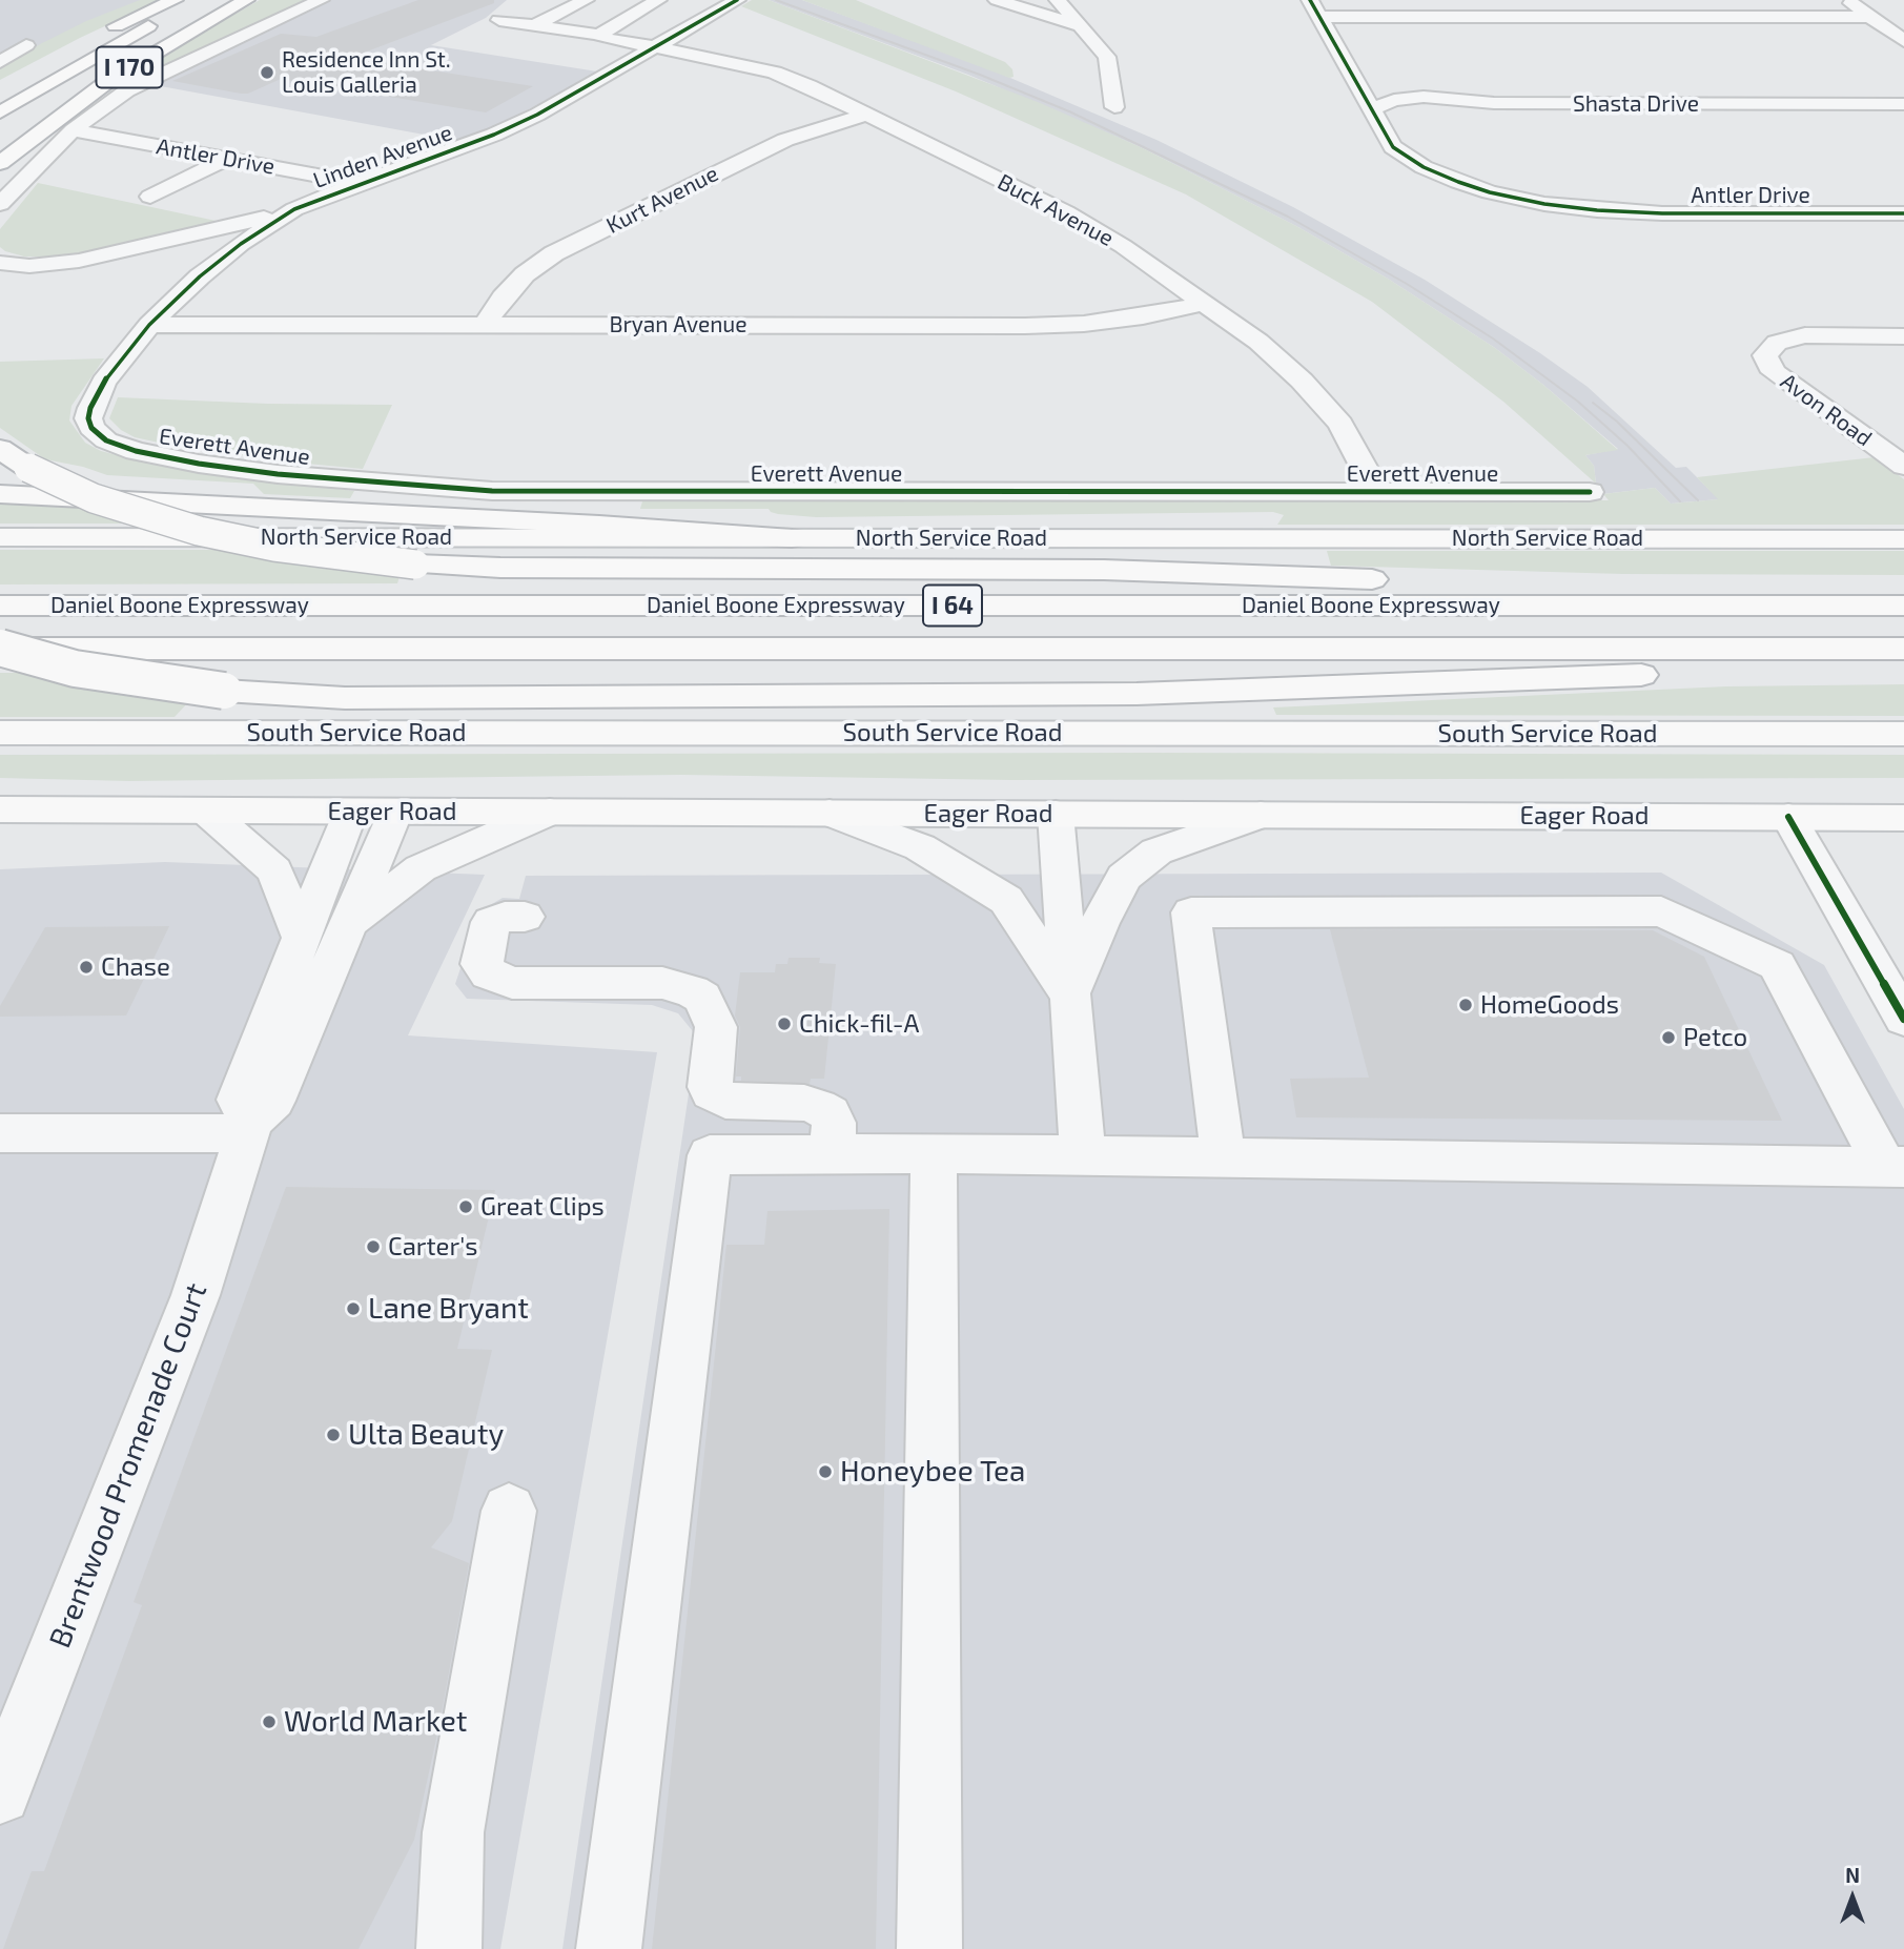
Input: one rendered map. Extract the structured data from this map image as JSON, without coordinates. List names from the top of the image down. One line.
{"streets":{"main road":["I 170","North Service Road","Daniel Boone Expressway","I 64","South Service Road","Eager Road"],"street":["Shasta Drive","Antler Drive","Linden Avenue","Kurt Avenue","Buck Avenue","Bryan Avenue","Avon Road","Everett Avenue","Brentwood Promenade Court"]},"crossings":[["Shasta Drive","Antler Drive"],["Antler Drive","Linden Avenue"],["Linden Avenue","Buck Avenue"],["Linden Avenue","Bryan Avenue"],["Linden Avenue","Everett Avenue"],["Kurt Avenue","Buck Avenue"],["Kurt Avenue","Bryan Avenue"],["Buck Avenue","Bryan Avenue"],["Buck Avenue","Everett Avenue"],["Eager Road","Brentwood Promenade Court"]],"places":["Residence Inn St. Louis Galleria","Chase","HomeGoods","Chick-fil-A","Petco","Great Clips","Carter's","Lane Bryant","Ulta Beauty","Honeybee Tea","World Market"],"north":"top"}
